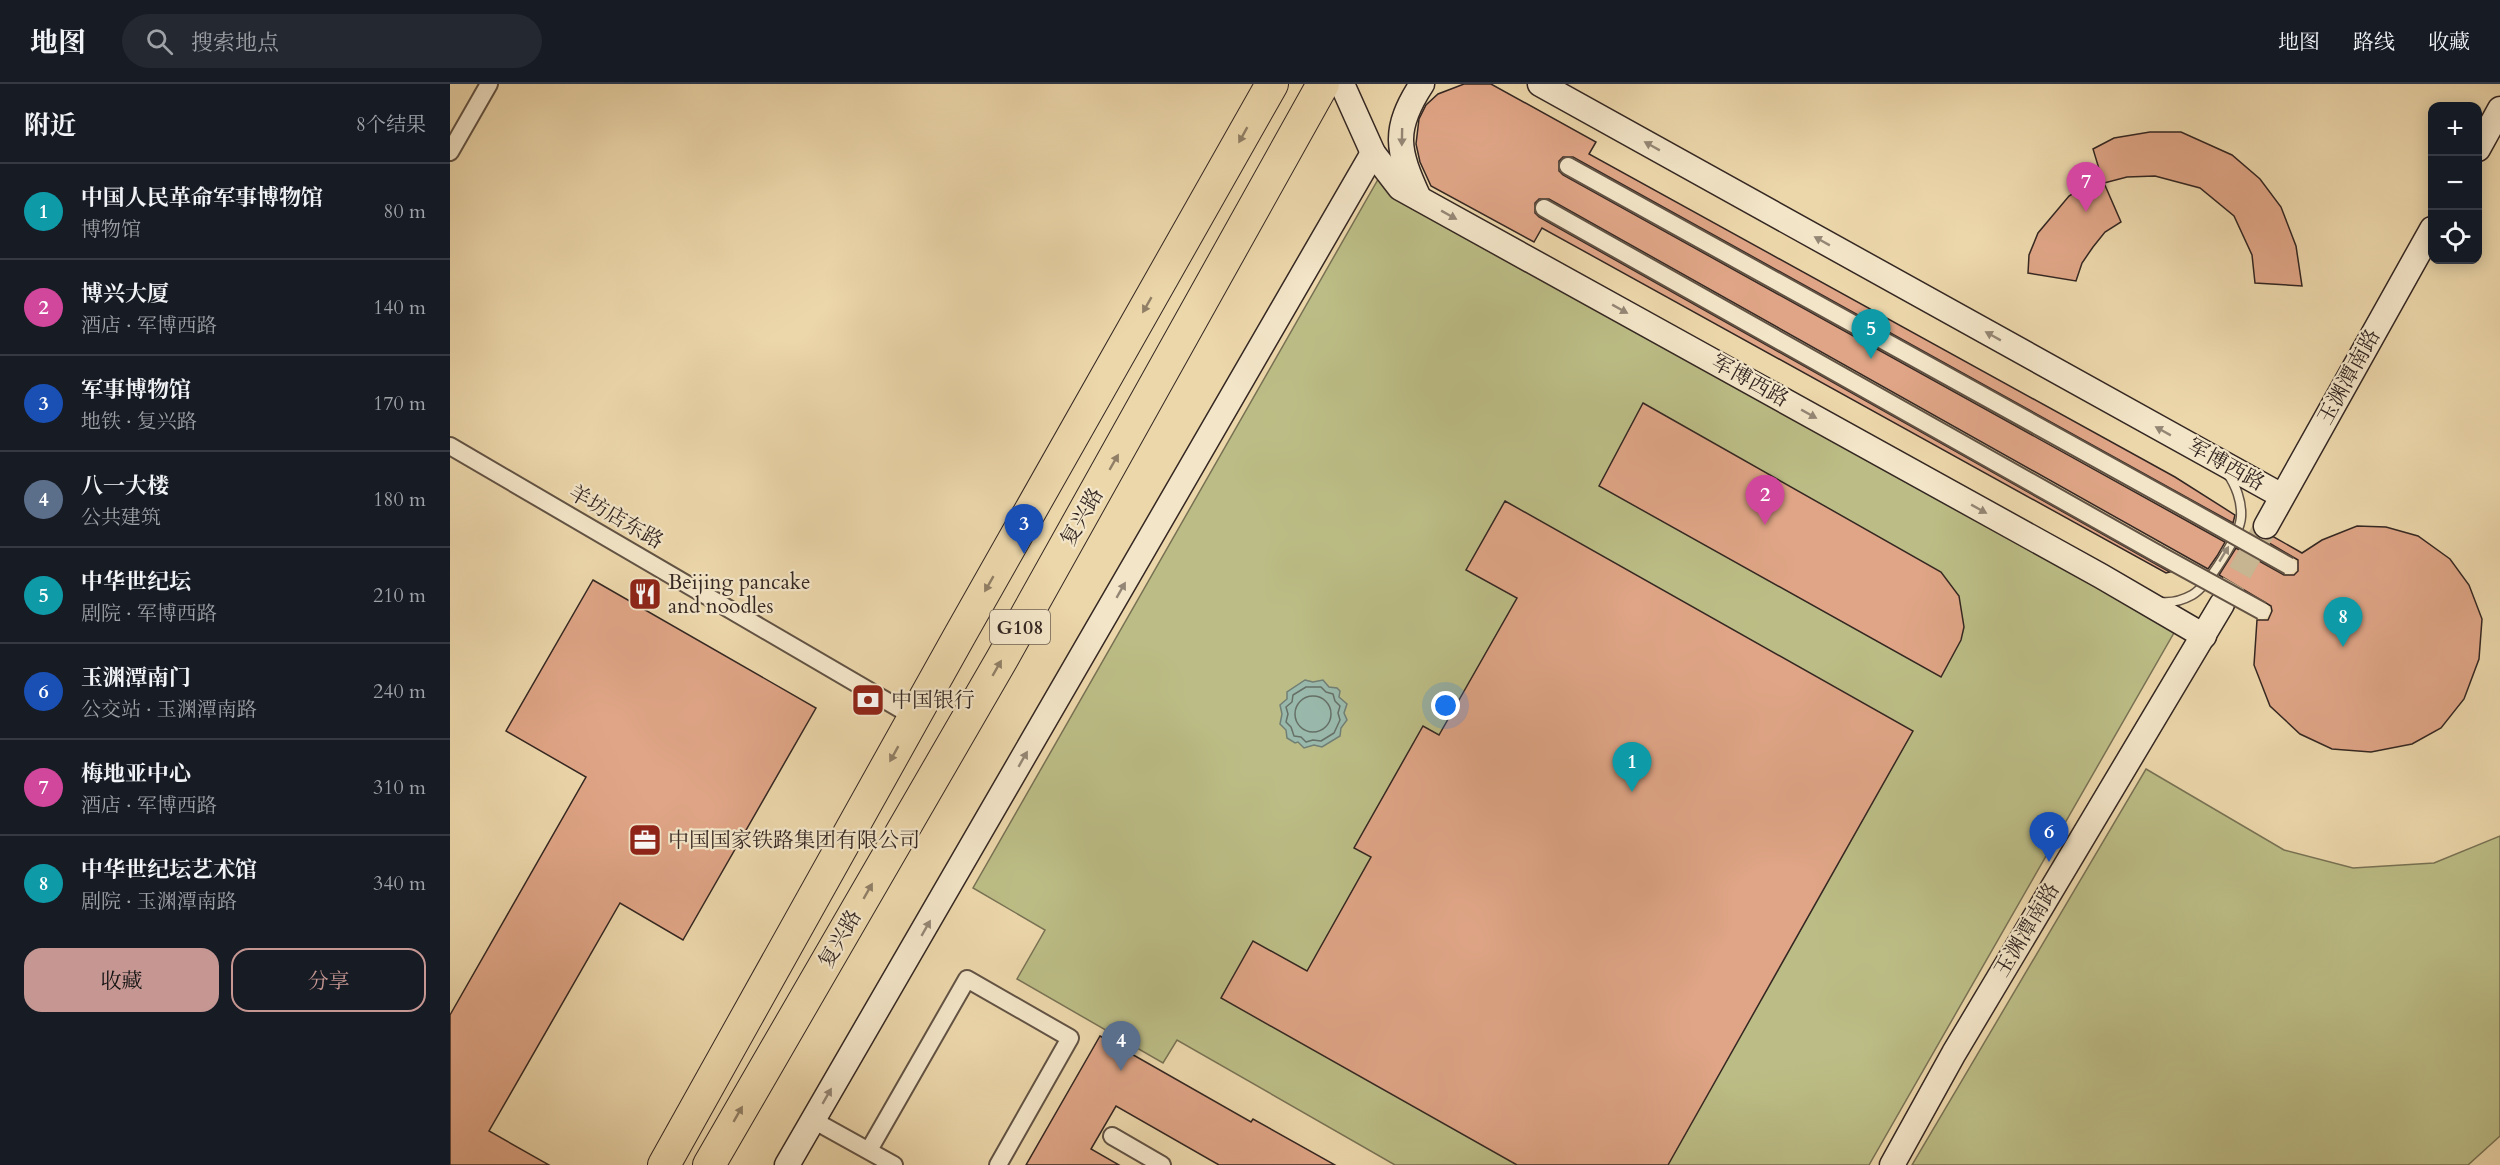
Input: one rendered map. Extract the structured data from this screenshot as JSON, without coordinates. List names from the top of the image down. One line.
{"streets":{"highway":["复兴路","G108"],"street":["玉渊潭南路","军博西路","羊坊店东路"]},"crossings":[["玉渊潭南路","军博西路"],["羊坊店东路","复兴路"]],"places":{"restaurant":["Beijing pancake and noodles"],"bank":["中国银行"],"office":["中国国家铁路集团有限公司"]},"page":{"header":"地图","search":"搜索地点","nav":["地图","路线","收藏"],"heading":["附近","8个结果"],"map_buttons":["+","−"],"list":[{"mark":"1","name":"中国人民革命军事博物馆","note":"博物馆","value":"80 m"},{"mark":"2","name":"博兴大厦","note":"酒店 · 军博西路","value":"140 m"},{"mark":"3","name":"军事博物馆","note":"地铁 · 复兴路","value":"170 m"},{"mark":"4","name":"八一大楼","note":"公共建筑","value":"180 m"},{"mark":"5","name":"中华世纪坛","note":"剧院 · 军博西路","value":"210 m"},{"mark":"6","name":"玉渊潭南门","note":"公交站 · 玉渊潭南路","value":"240 m"},{"mark":"7","name":"梅地亚中心","note":"酒店 · 军博西路","value":"310 m"},{"mark":"8","name":"中华世纪坛艺术馆","note":"剧院 · 玉渊潭南路","value":"340 m"}],"pins":["7","5","2","3","8","1","6","4"],"buttons":["收藏","分享"]}}
